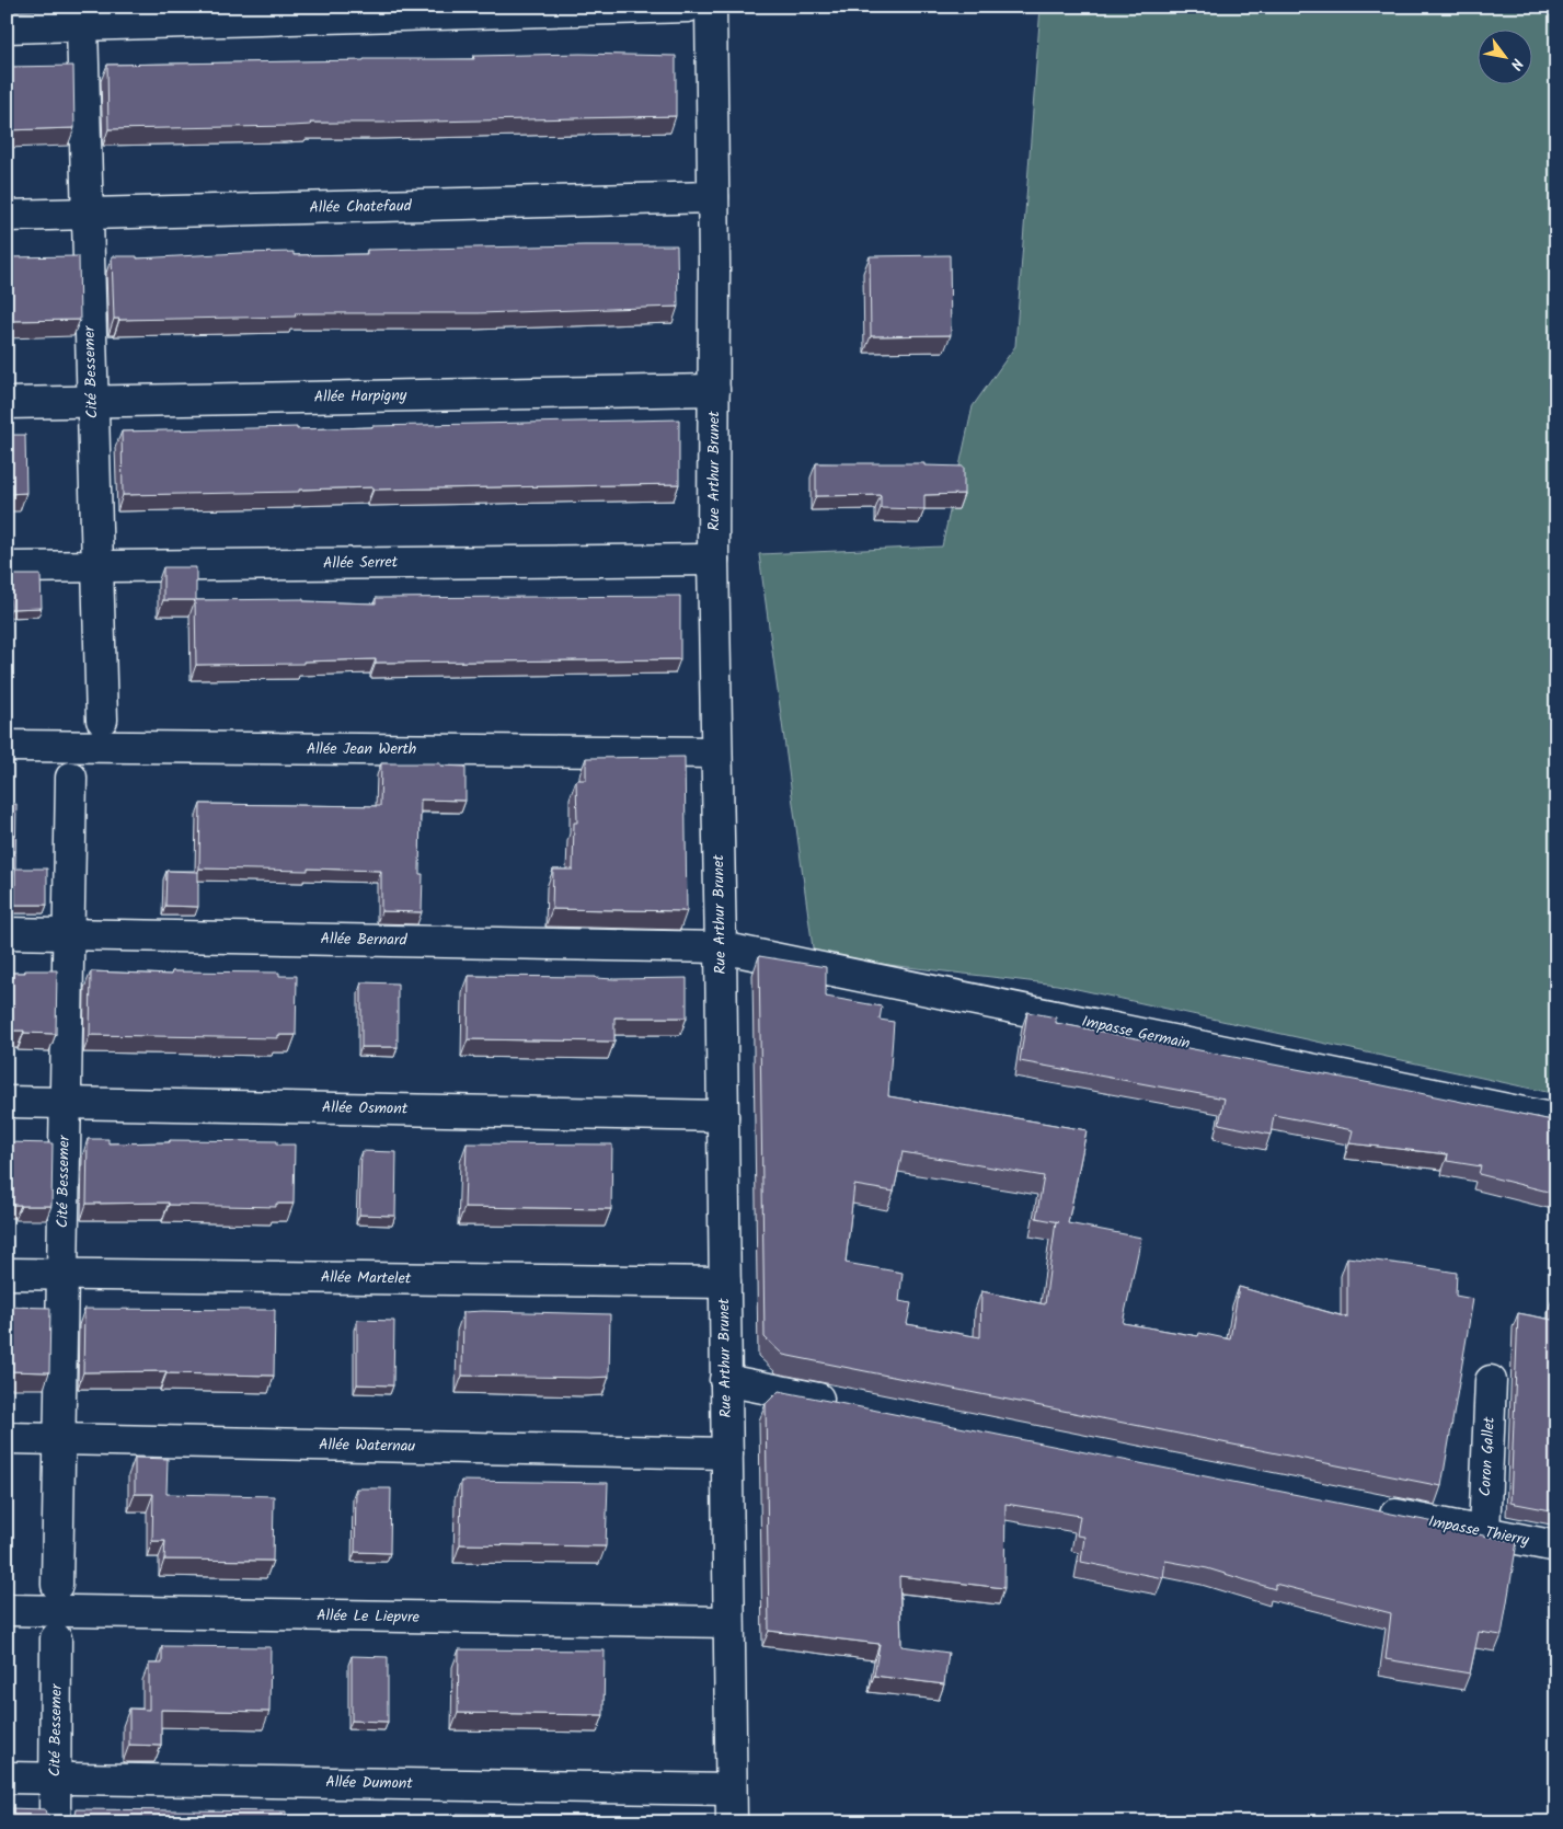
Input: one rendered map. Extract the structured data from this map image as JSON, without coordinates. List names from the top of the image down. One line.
{"streets":{"street":["Allée Chatefaud","Cité Bessemer","Allée Harpigny","Rue Arthur Brunet","Allée Serret","Allée Jean Werth","Allée Bernard","Impasse Germain","Allée Osmont","Allée Martelet","Allée Waternau","Coron Gallet","Impasse Thierry","Allée Le Liepvre","Allée Dumont"]},"crossings":[["Allée Chatefaud","Cité Bessemer"],["Allée Chatefaud","Rue Arthur Brunet"],["Cité Bessemer","Allée Harpigny"],["Cité Bessemer","Allée Serret"],["Cité Bessemer","Allée Bernard"],["Cité Bessemer","Allée Osmont"],["Cité Bessemer","Allée Martelet"],["Cité Bessemer","Allée Waternau"],["Cité Bessemer","Allée Dumont"],["Allée Harpigny","Rue Arthur Brunet"],["Rue Arthur Brunet","Allée Serret"],["Rue Arthur Brunet","Allée Jean Werth"],["Rue Arthur Brunet","Allée Bernard"],["Rue Arthur Brunet","Impasse Germain"],["Rue Arthur Brunet","Allée Osmont"],["Rue Arthur Brunet","Allée Martelet"],["Rue Arthur Brunet","Allée Waternau"],["Rue Arthur Brunet","Allée Le Liepvre"],["Rue Arthur Brunet","Allée Dumont"],["Allée Bernard","Impasse Germain"],["Coron Gallet","Impasse Thierry"]],"north":"bottom right"}
